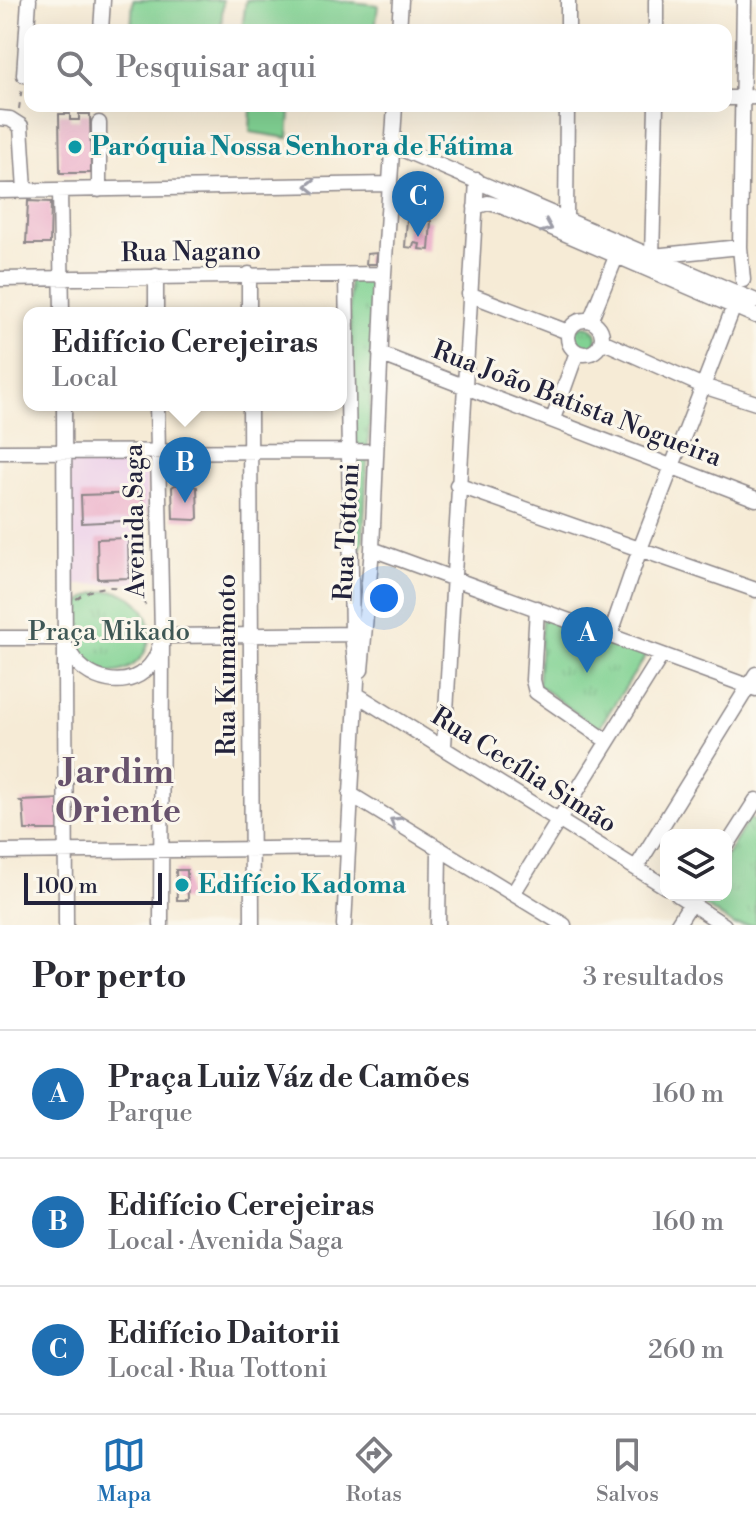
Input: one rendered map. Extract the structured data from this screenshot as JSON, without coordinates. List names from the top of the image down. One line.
{"streets":{"street":["Rua Nagano","Rua João Batista Nogueira","Avenida Saga","Rua Tottoni","Rua Kumamoto","Rua Cecília Simão"]},"crossings":[["Rua Nagano","Rua Tottoni"],["Rua João Batista Nogueira","Rua Tottoni"],["Rua Tottoni","Rua Cecília Simão"]],"districts":["Jardim Oriente"],"parks":["Praça Mikado"],"places":["Paróquia Nossa Senhora de Fátima","Edifício Kadoma"],"scale_bar":"100 m","page":{"search":"Pesquisar aqui","pins":["C","B","A"],"popup":["Edifício Cerejeiras","Local"],"scale":"100 m","heading":["Por perto","3 resultados"],"list":[{"mark":"A","name":"Praça Luiz Váz de Camões","note":"Parque","value":"160 m"},{"mark":"B","name":"Edifício Cerejeiras","note":"Local · Avenida Saga","value":"160 m"},{"mark":"C","name":"Edifício Daitorii","note":"Local · Rua Tottoni","value":"260 m"}],"nav":["Mapa","Rotas","Salvos"]}}
